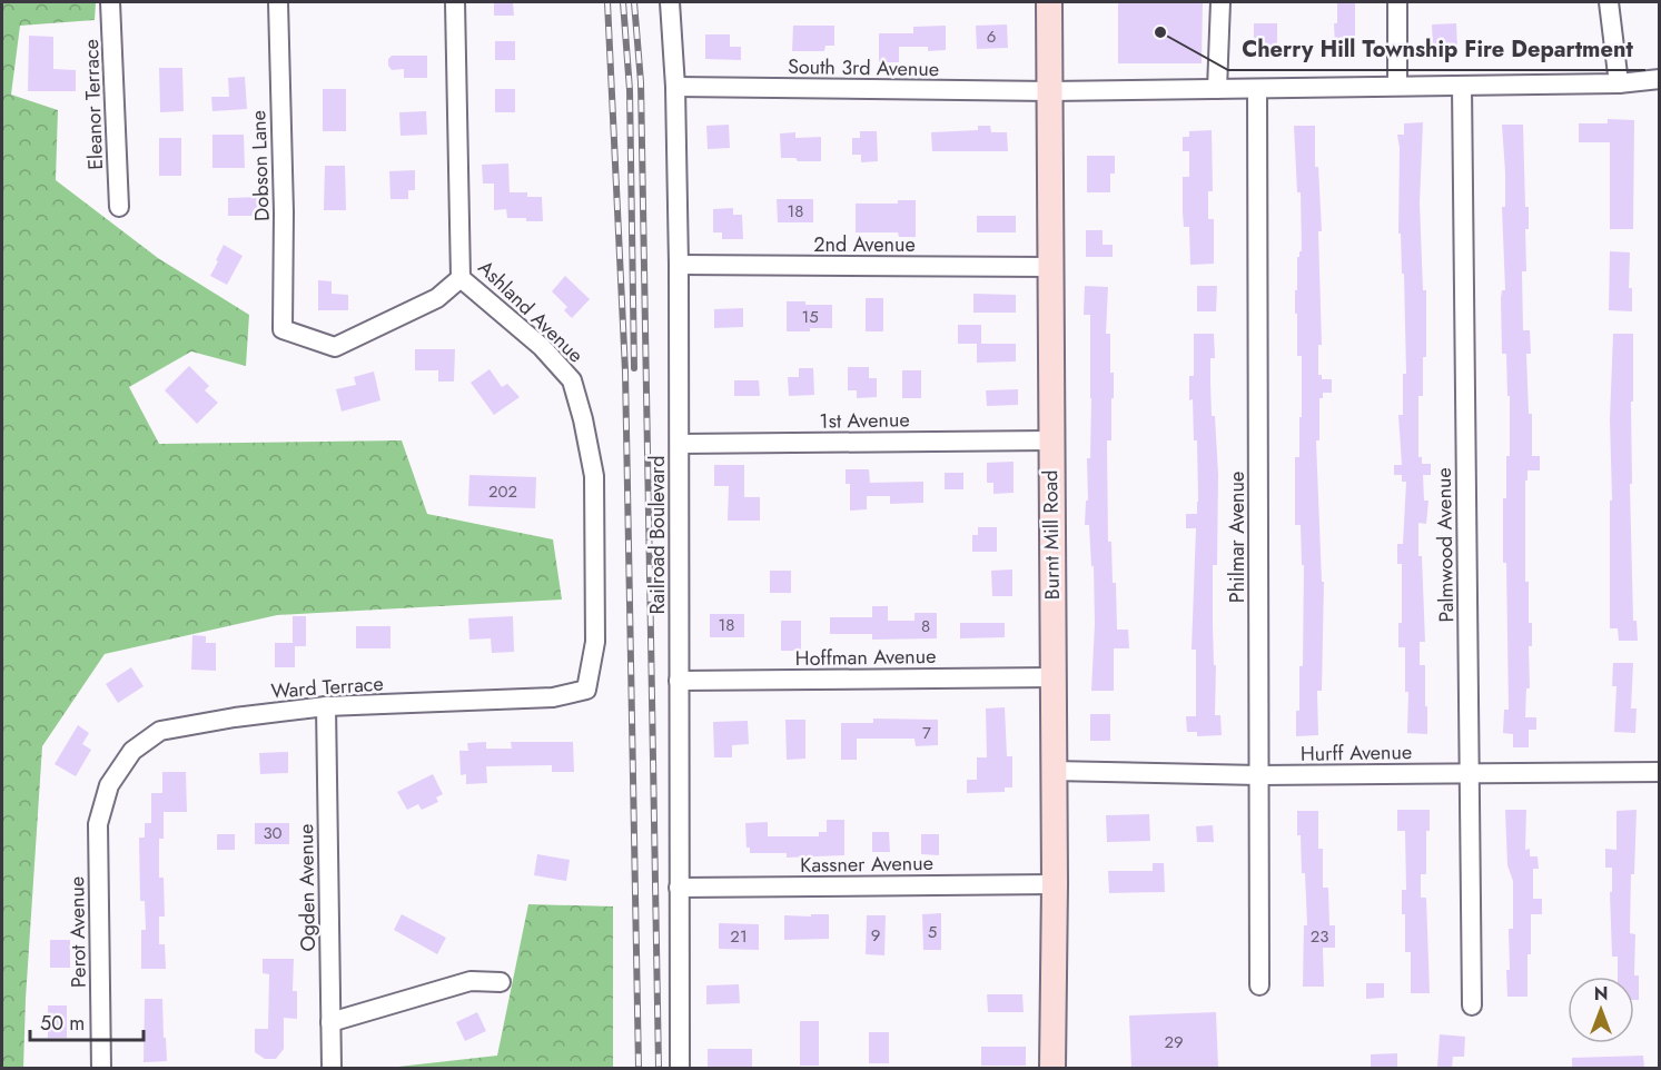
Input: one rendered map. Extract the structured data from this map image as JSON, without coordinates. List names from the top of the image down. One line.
{"streets":{"main road":["Burnt Mill Road"],"street":["South 3rd Avenue","Eleanor Terrace","Dobson Lane","2nd Avenue","Ashland Avenue","1st Avenue","Railroad Boulevard","Philmar Avenue","Palmwood Avenue","Hoffman Avenue","Ward Terrace","Hurff Avenue","Kassner Avenue","Ogden Avenue","Perot Avenue"]},"crossings":[["South 3rd Avenue","Railroad Boulevard"],["South 3rd Avenue","Burnt Mill Road"],["South 3rd Avenue","Philmar Avenue"],["South 3rd Avenue","Palmwood Avenue"],["Dobson Lane","Ashland Avenue"],["2nd Avenue","Railroad Boulevard"],["2nd Avenue","Burnt Mill Road"],["Ashland Avenue","Ward Terrace"],["1st Avenue","Railroad Boulevard"],["1st Avenue","Burnt Mill Road"],["Railroad Boulevard","Hoffman Avenue"],["Railroad Boulevard","Kassner Avenue"],["Burnt Mill Road","Hoffman Avenue"],["Burnt Mill Road","Hurff Avenue"],["Burnt Mill Road","Kassner Avenue"],["Philmar Avenue","Hurff Avenue"],["Palmwood Avenue","Hurff Avenue"],["Ward Terrace","Ogden Avenue"],["Ward Terrace","Perot Avenue"]],"places":["Cherry Hill Township Fire Department"],"house_numbers":["6","18","15","202","18","8","7","30","5","9","21","23","29"],"scale_bar":"50 m","north":"top"}
